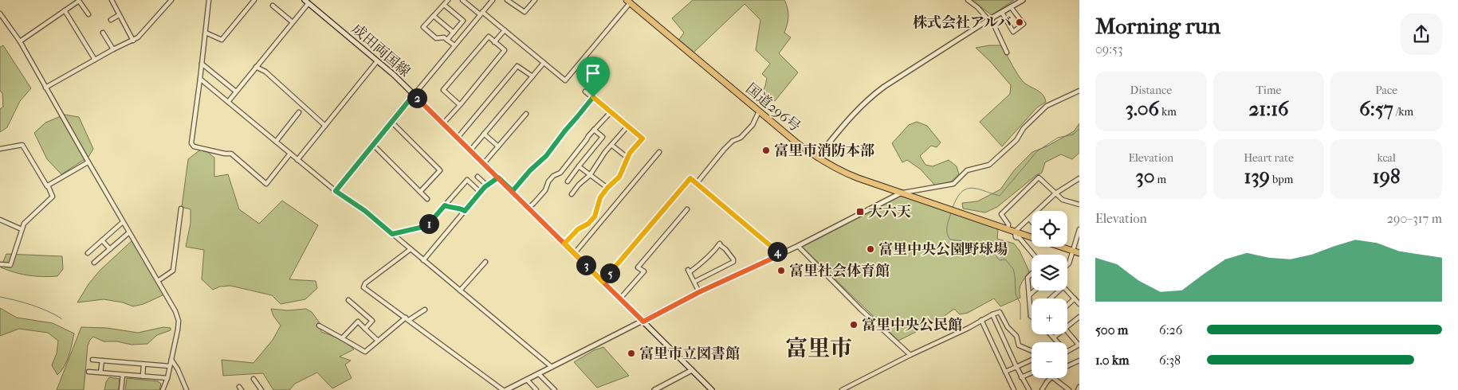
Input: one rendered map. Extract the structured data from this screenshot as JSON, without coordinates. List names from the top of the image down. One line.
{"streets":{"highway":["国道296号"],"main road":["成田両国線"]},"districts":["富里市"],"places":{"other":["株式会社アルバ","富里市消防本部","富里中央公園野球場","富里社会体育館","富里中央公民館","富里市立図書館"],"transit":["大六天"]},"page":{"heading":["Morning run","09:53"],"stats":[["Distance","3.06 km"],["Time","21:16"],["Pace","6:57 /km"],["Elevation","30 m"],["Heart rate","139 bpm"],["kcal","198"]],"pins":["2","1","4","3","5"],"chart":["Elevation","290–317 m"],"map_buttons":["+","−"],"list":[{"name":"500 m","note":"6:26"},{"name":"1.0 km","note":"6:38"}]}}
